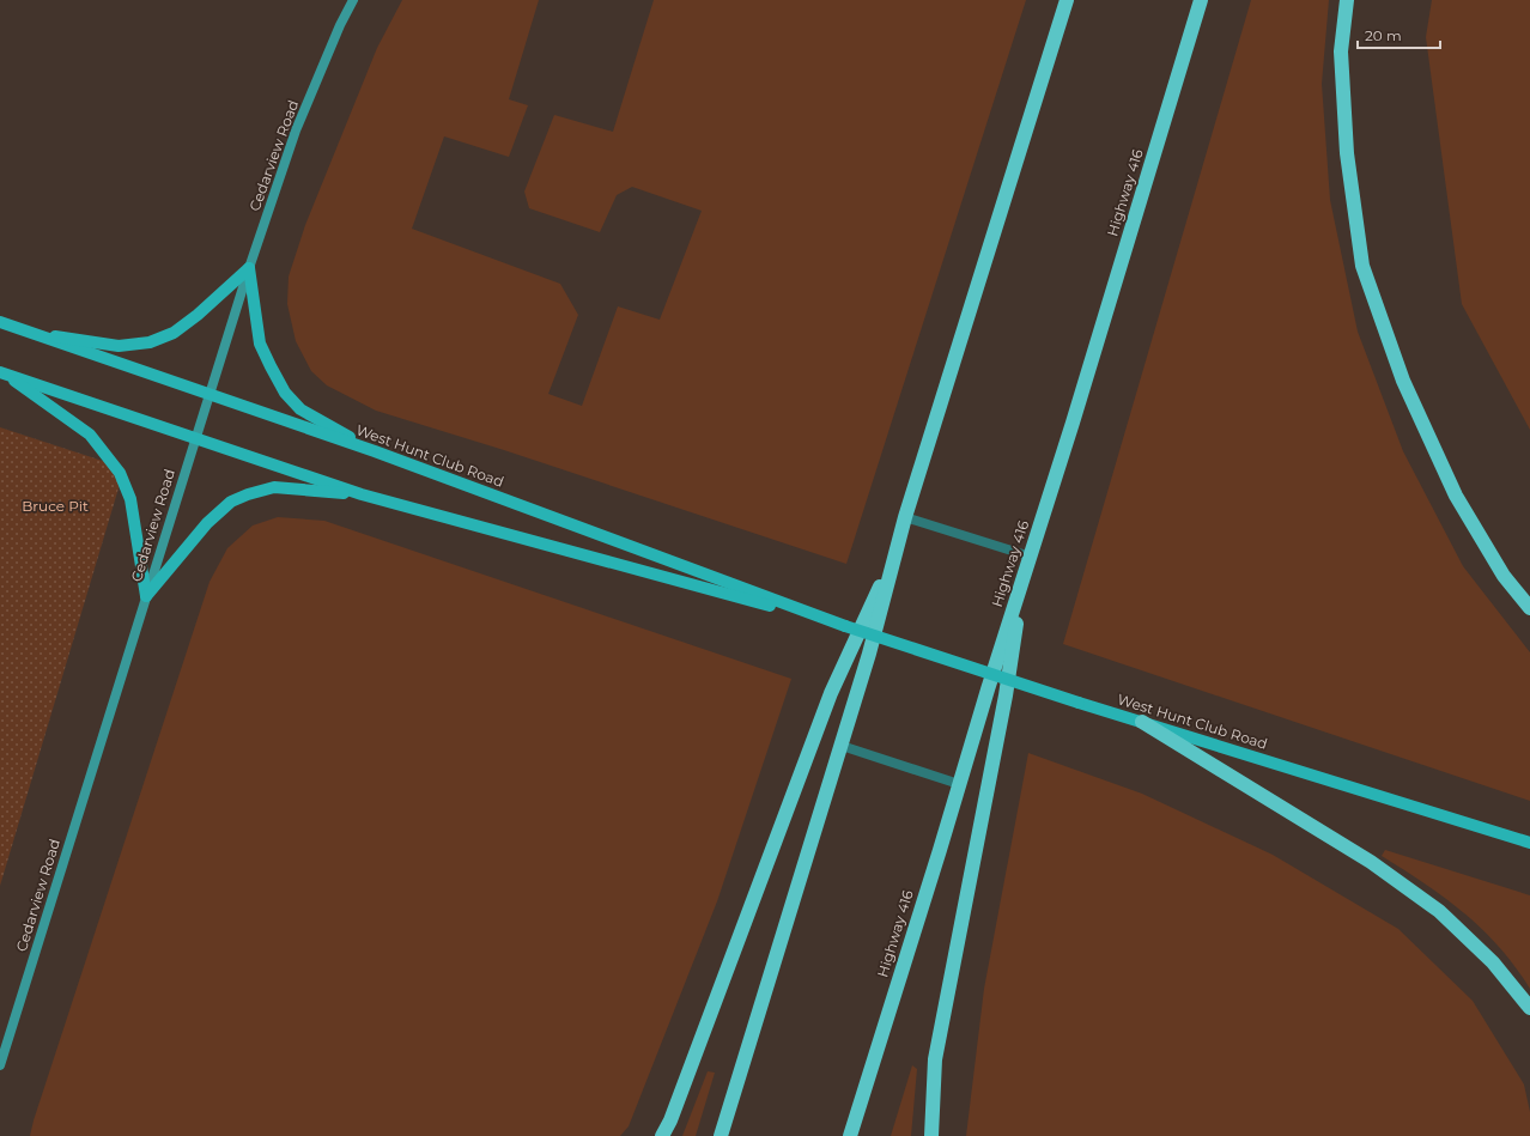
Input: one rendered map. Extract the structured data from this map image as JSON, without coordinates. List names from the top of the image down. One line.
{"streets":{"highway":["Highway 416"],"main road":["Cedarview Road","West Hunt Club Road"]},"crossings":[["Cedarview Road","West Hunt Club Road"]],"parks":["Bruce Pit"],"scale_bar":"20 m"}
